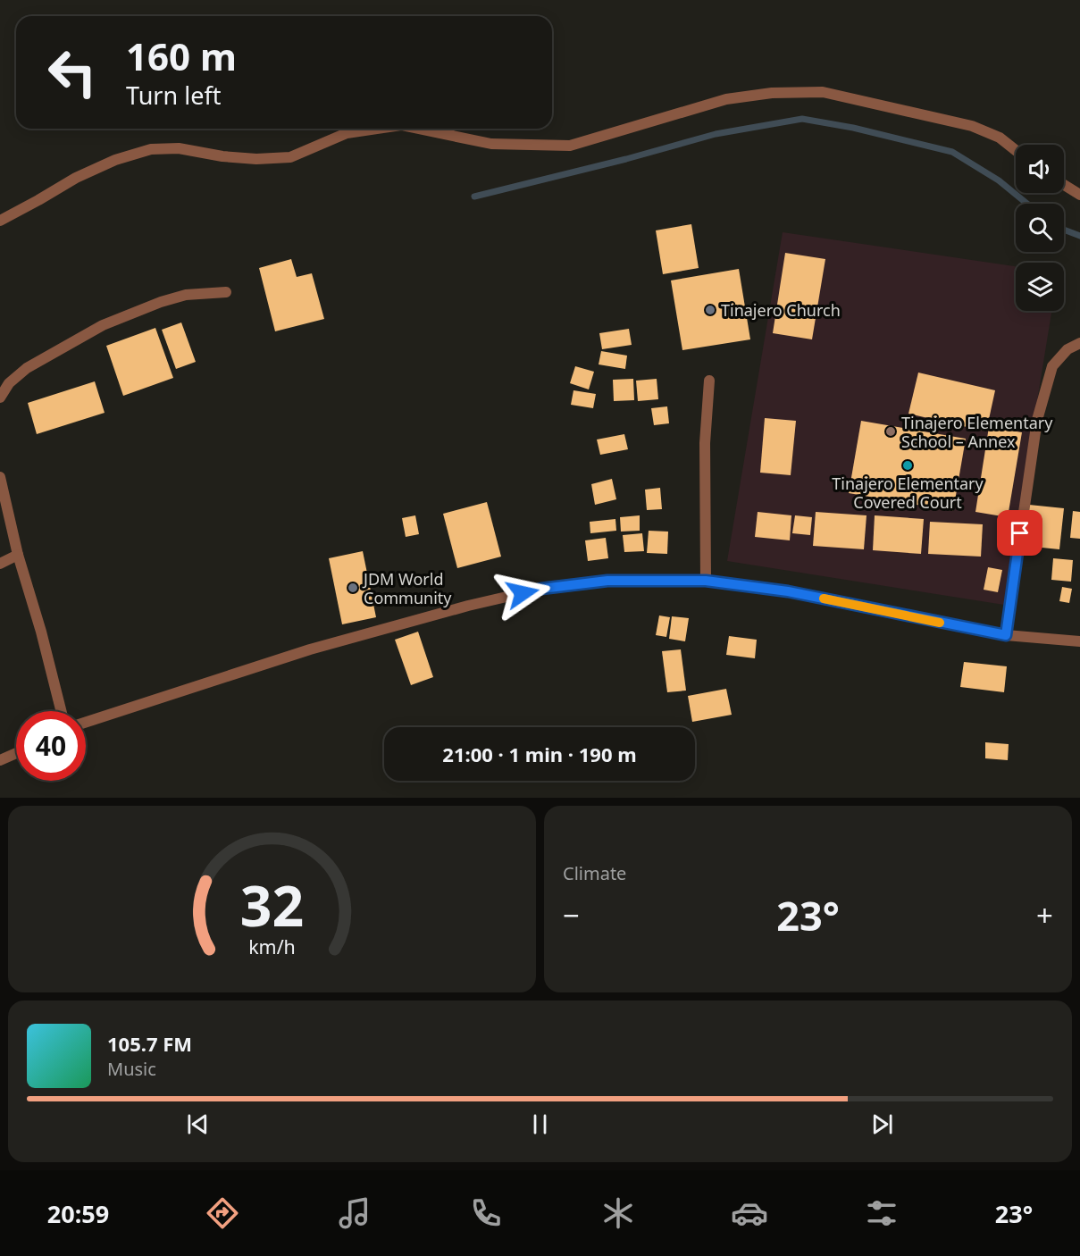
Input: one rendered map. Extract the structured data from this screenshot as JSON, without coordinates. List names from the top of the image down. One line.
{"places":["Tinajero Church","Tinajero Elementary School – Annex","Tinajero Elementary Covered Court","JDM World Community"],"page":{"turn":["160 m","Turn left"],"limit":"40","trip":"21:00 · 1 min · 190 m","tile":"Climate","heat":["−","23°","+"],"song":["105.7 FM","Music"],"tabs":["20:59","23°"],"gauge":["32","km/h"]}}
